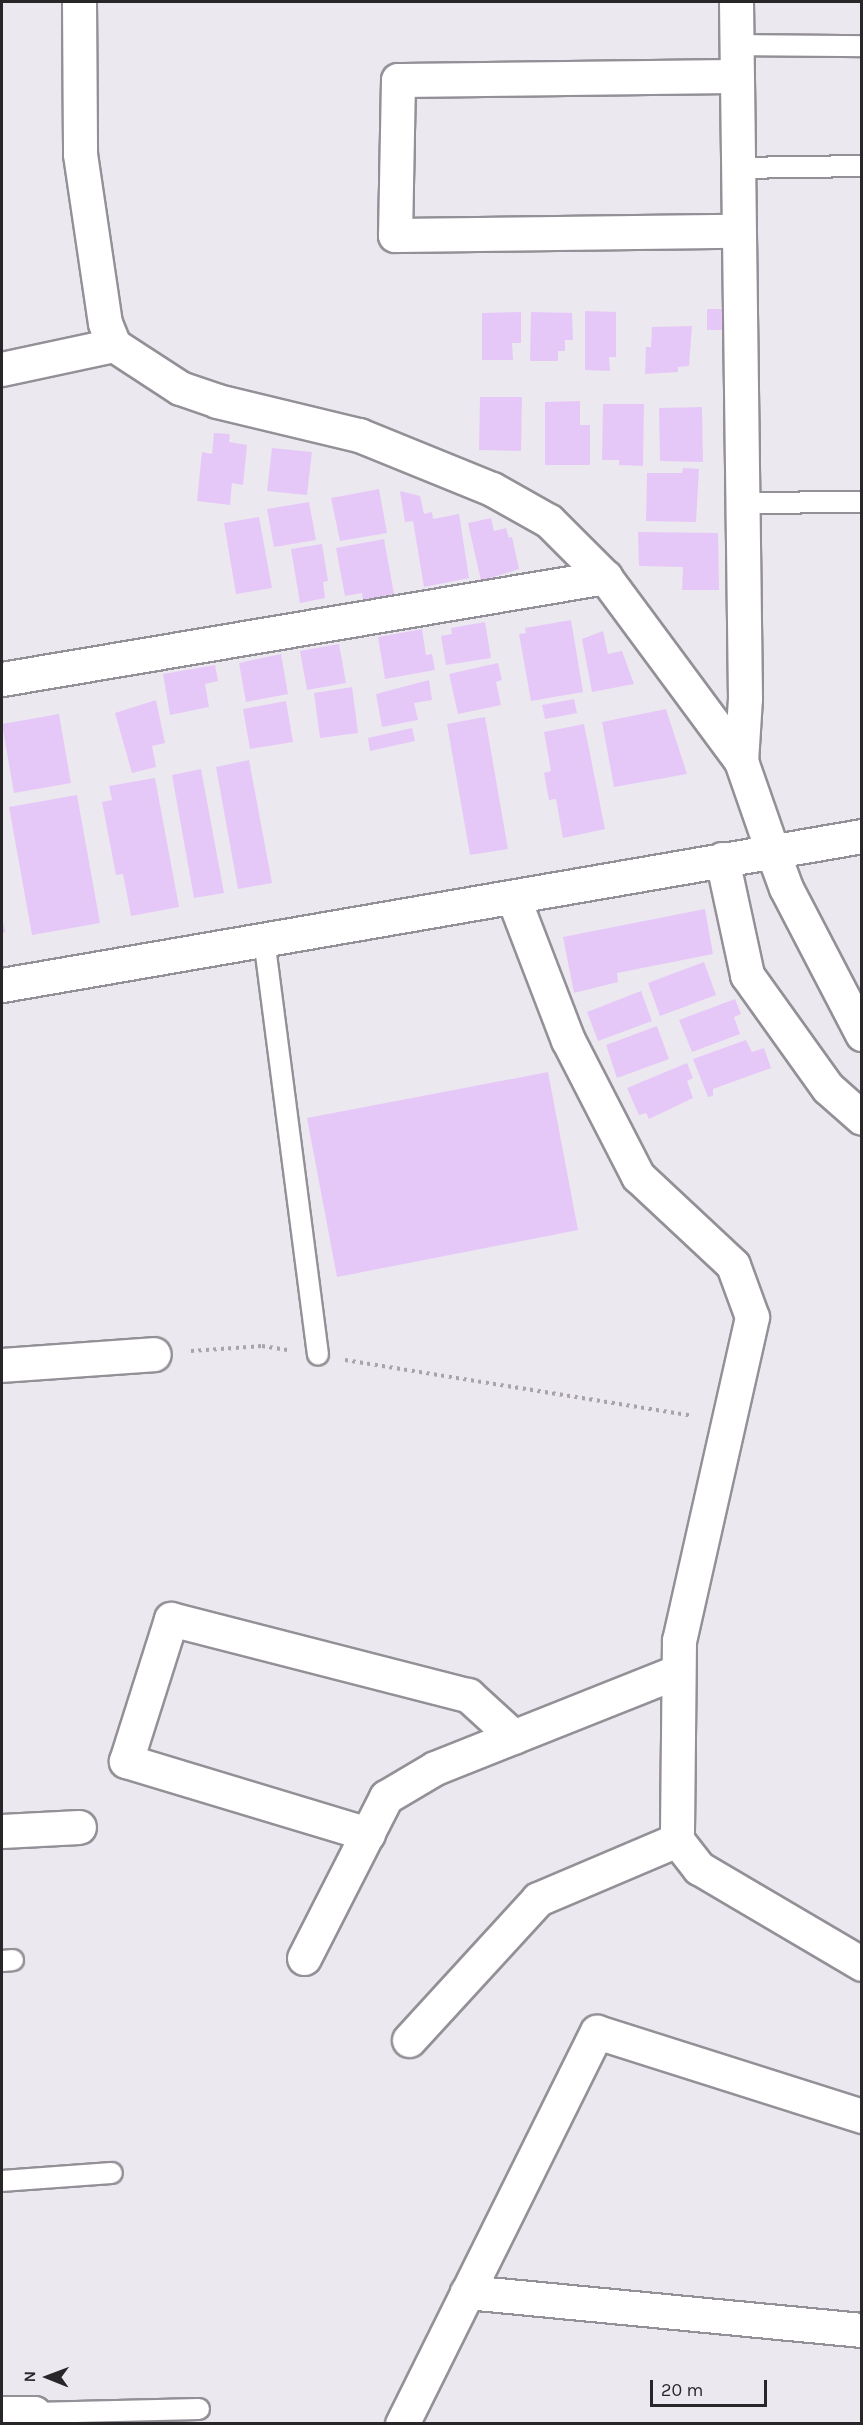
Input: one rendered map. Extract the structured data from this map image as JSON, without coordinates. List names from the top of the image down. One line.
{"scale_bar":"20 m","north":"left"}
